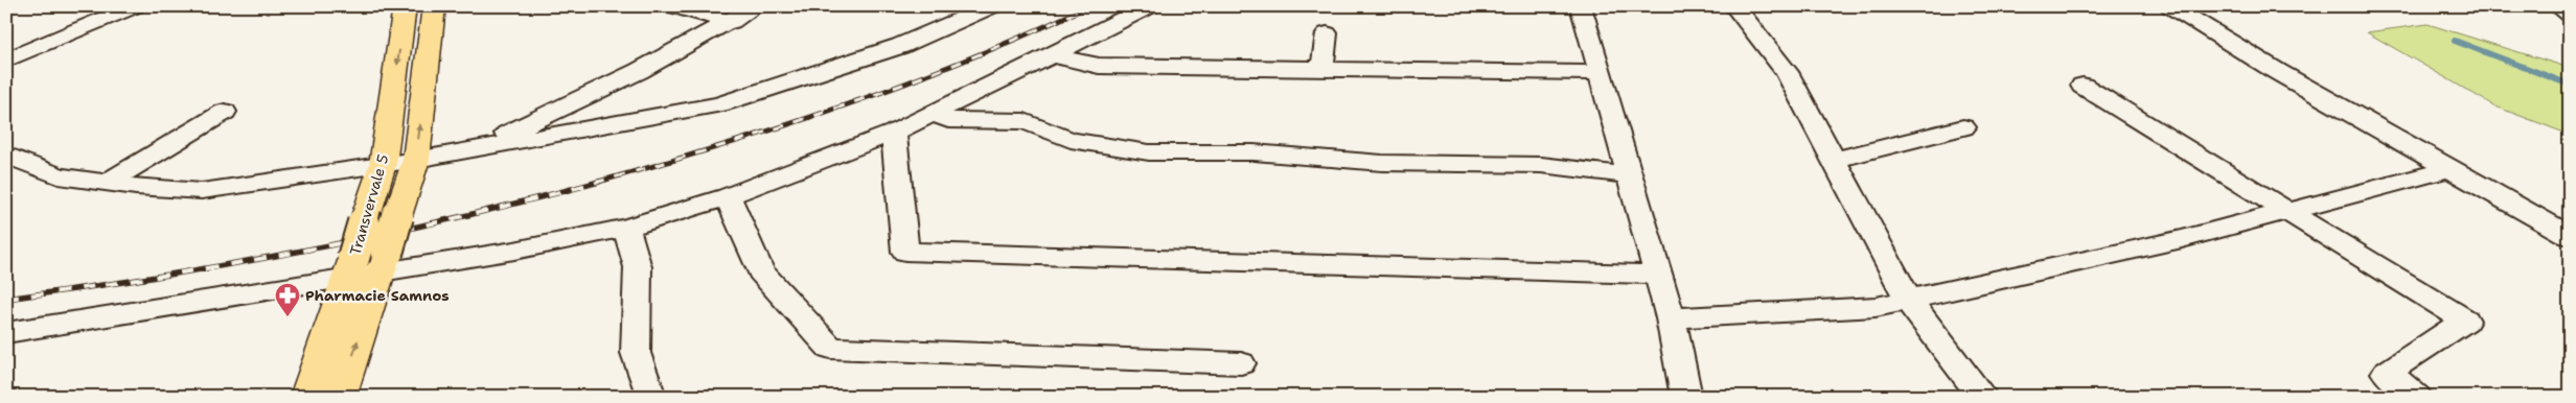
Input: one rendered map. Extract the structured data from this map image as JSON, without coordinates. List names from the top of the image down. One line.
{"streets":{"main road":["Transvervale 5"]},"places":{"pharmacy":["Pharmacie Samnos"]}}
